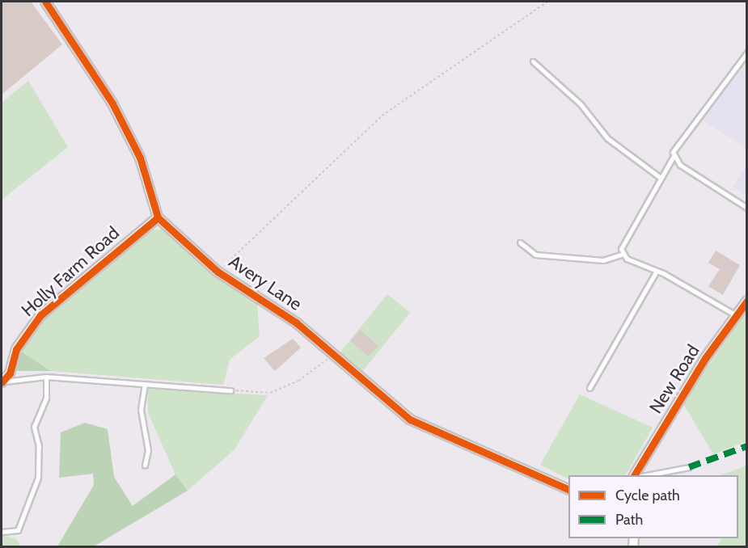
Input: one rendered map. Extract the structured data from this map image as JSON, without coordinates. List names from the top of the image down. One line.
{"streets":{"street":["Holly Farm Road","Avery Lane","New Road"]},"crossings":[["Holly Farm Road","Avery Lane"]],"legend":["Cycle path","Path"]}
